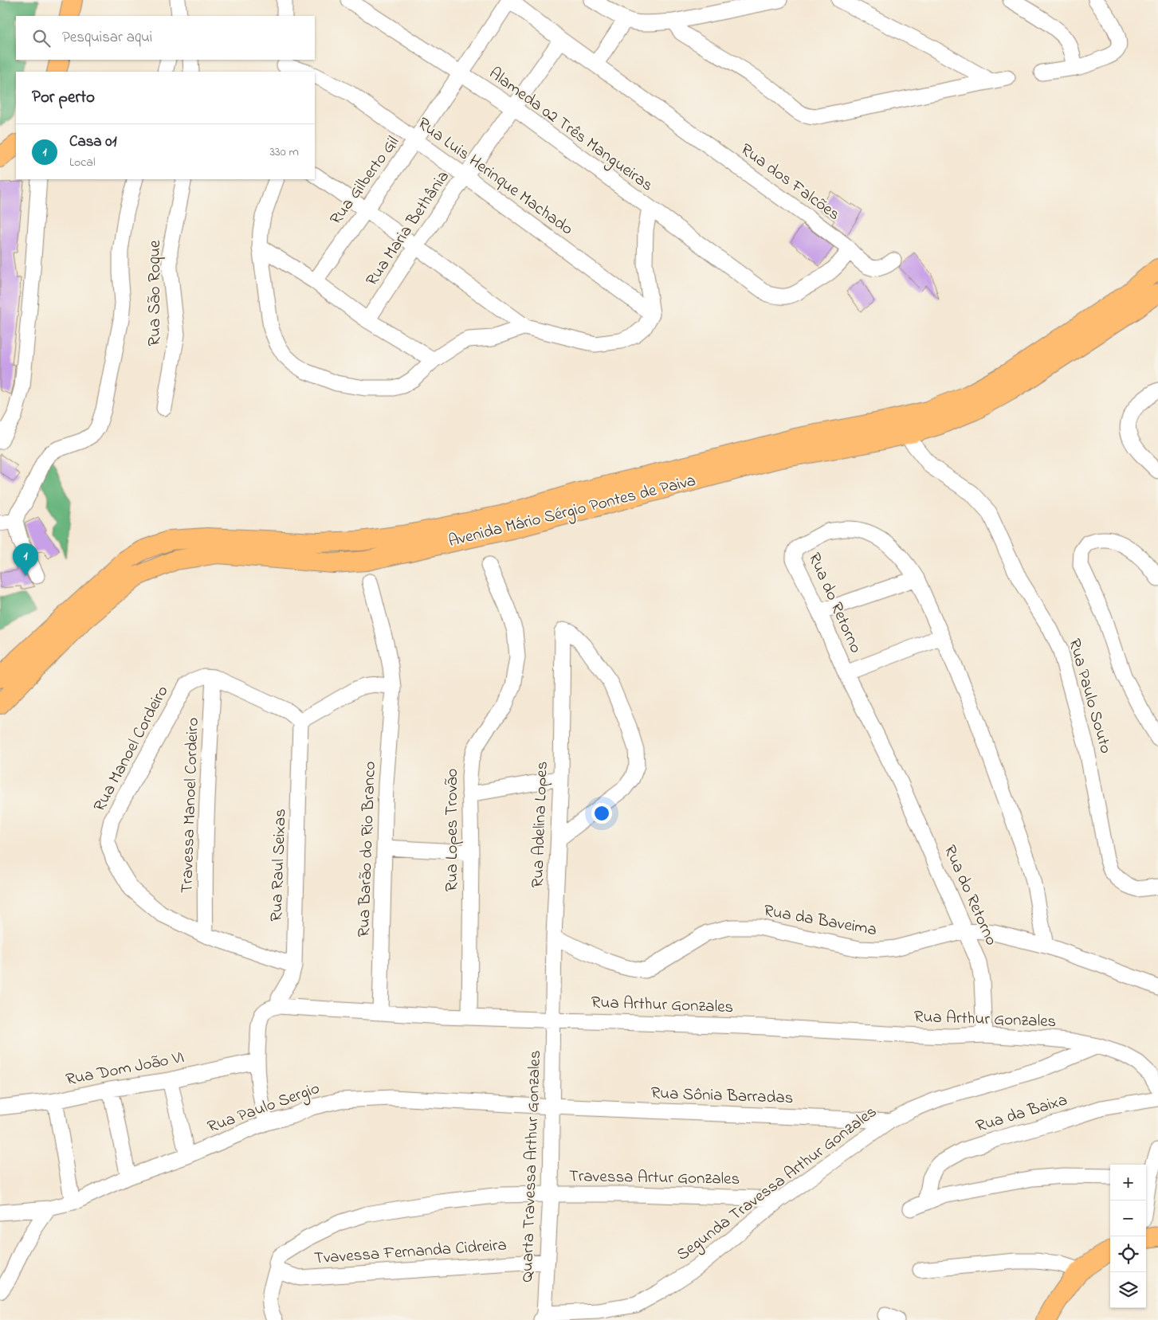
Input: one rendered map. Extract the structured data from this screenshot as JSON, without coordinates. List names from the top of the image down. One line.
{"streets":{"main road":["Avenida Mário Sérgio Pontes de Paiva"],"street":["Alameda 02 Três Mangueiras","Rua Luis Herinque Machado","Rua Gilberto Gil","Rua dos Falcões","Rua Maria Bethânia","Rua São Roque","Rua do Retorno","Rua Paulo Souto","Rua Manoel Cordeiro","Travessa Manoel Cordeiro","Rua Adelina Lopes","Rua Lopes Trovão","Rua Barão do Rio Branco","Rua Raul Seixas","Rua da Baveima","Rua Arthur Gonzales","Rua Dom João VI","Rua Sônia Barradas","Rua Paulo Sergio","Rua da Baixa","Quarta Travessa Arthur Gonzales","Travessa Artur Gonzales","Segunda Travessa Arthur Gonzales","Tvavessa Fernanda Cidreira"]},"crossings":[["Alameda 02 Três Mangueiras","Rua Luis Herinque Machado"],["Alameda 02 Três Mangueiras","Rua Gilberto Gil"],["Alameda 02 Três Mangueiras","Rua Maria Bethânia"],["Rua Luis Herinque Machado","Rua Gilberto Gil"],["Rua Luis Herinque Machado","Rua Maria Bethânia"],["Rua Gilberto Gil","Rua dos Falcões"],["Rua dos Falcões","Rua Maria Bethânia"],["Avenida Mário Sérgio Pontes de Paiva","Rua Paulo Souto"],["Rua do Retorno","Rua da Baveima"],["Rua do Retorno","Rua Arthur Gonzales"],["Rua Manoel Cordeiro","Travessa Manoel Cordeiro"],["Rua Manoel Cordeiro","Rua Raul Seixas"],["Rua Adelina Lopes","Rua da Baveima"],["Rua Adelina Lopes","Rua Arthur Gonzales"],["Rua Adelina Lopes","Quarta Travessa Arthur Gonzales"],["Rua Lopes Trovão","Rua Arthur Gonzales"],["Rua Barão do Rio Branco","Rua Arthur Gonzales"],["Rua Raul Seixas","Rua Arthur Gonzales"],["Rua Arthur Gonzales","Quarta Travessa Arthur Gonzales"],["Rua Arthur Gonzales","Segunda Travessa Arthur Gonzales"],["Rua Sônia Barradas","Rua Paulo Sergio"],["Rua Sônia Barradas","Quarta Travessa Arthur Gonzales"],["Rua Sônia Barradas","Segunda Travessa Arthur Gonzales"],["Rua Paulo Sergio","Quarta Travessa Arthur Gonzales"],["Quarta Travessa Arthur Gonzales","Travessa Artur Gonzales"],["Quarta Travessa Arthur Gonzales","Segunda Travessa Arthur Gonzales"],["Quarta Travessa Arthur Gonzales","Tvavessa Fernanda Cidreira"],["Travessa Artur Gonzales","Segunda Travessa Arthur Gonzales"],["Travessa Artur Gonzales","Tvavessa Fernanda Cidreira"]],"page":{"search":"Pesquisar aqui","heading":"Por perto","list":[{"mark":"1","name":"Casa 01","note":"Local","value":"330 m"}],"pins":"1","map_buttons":["+","−"]}}
